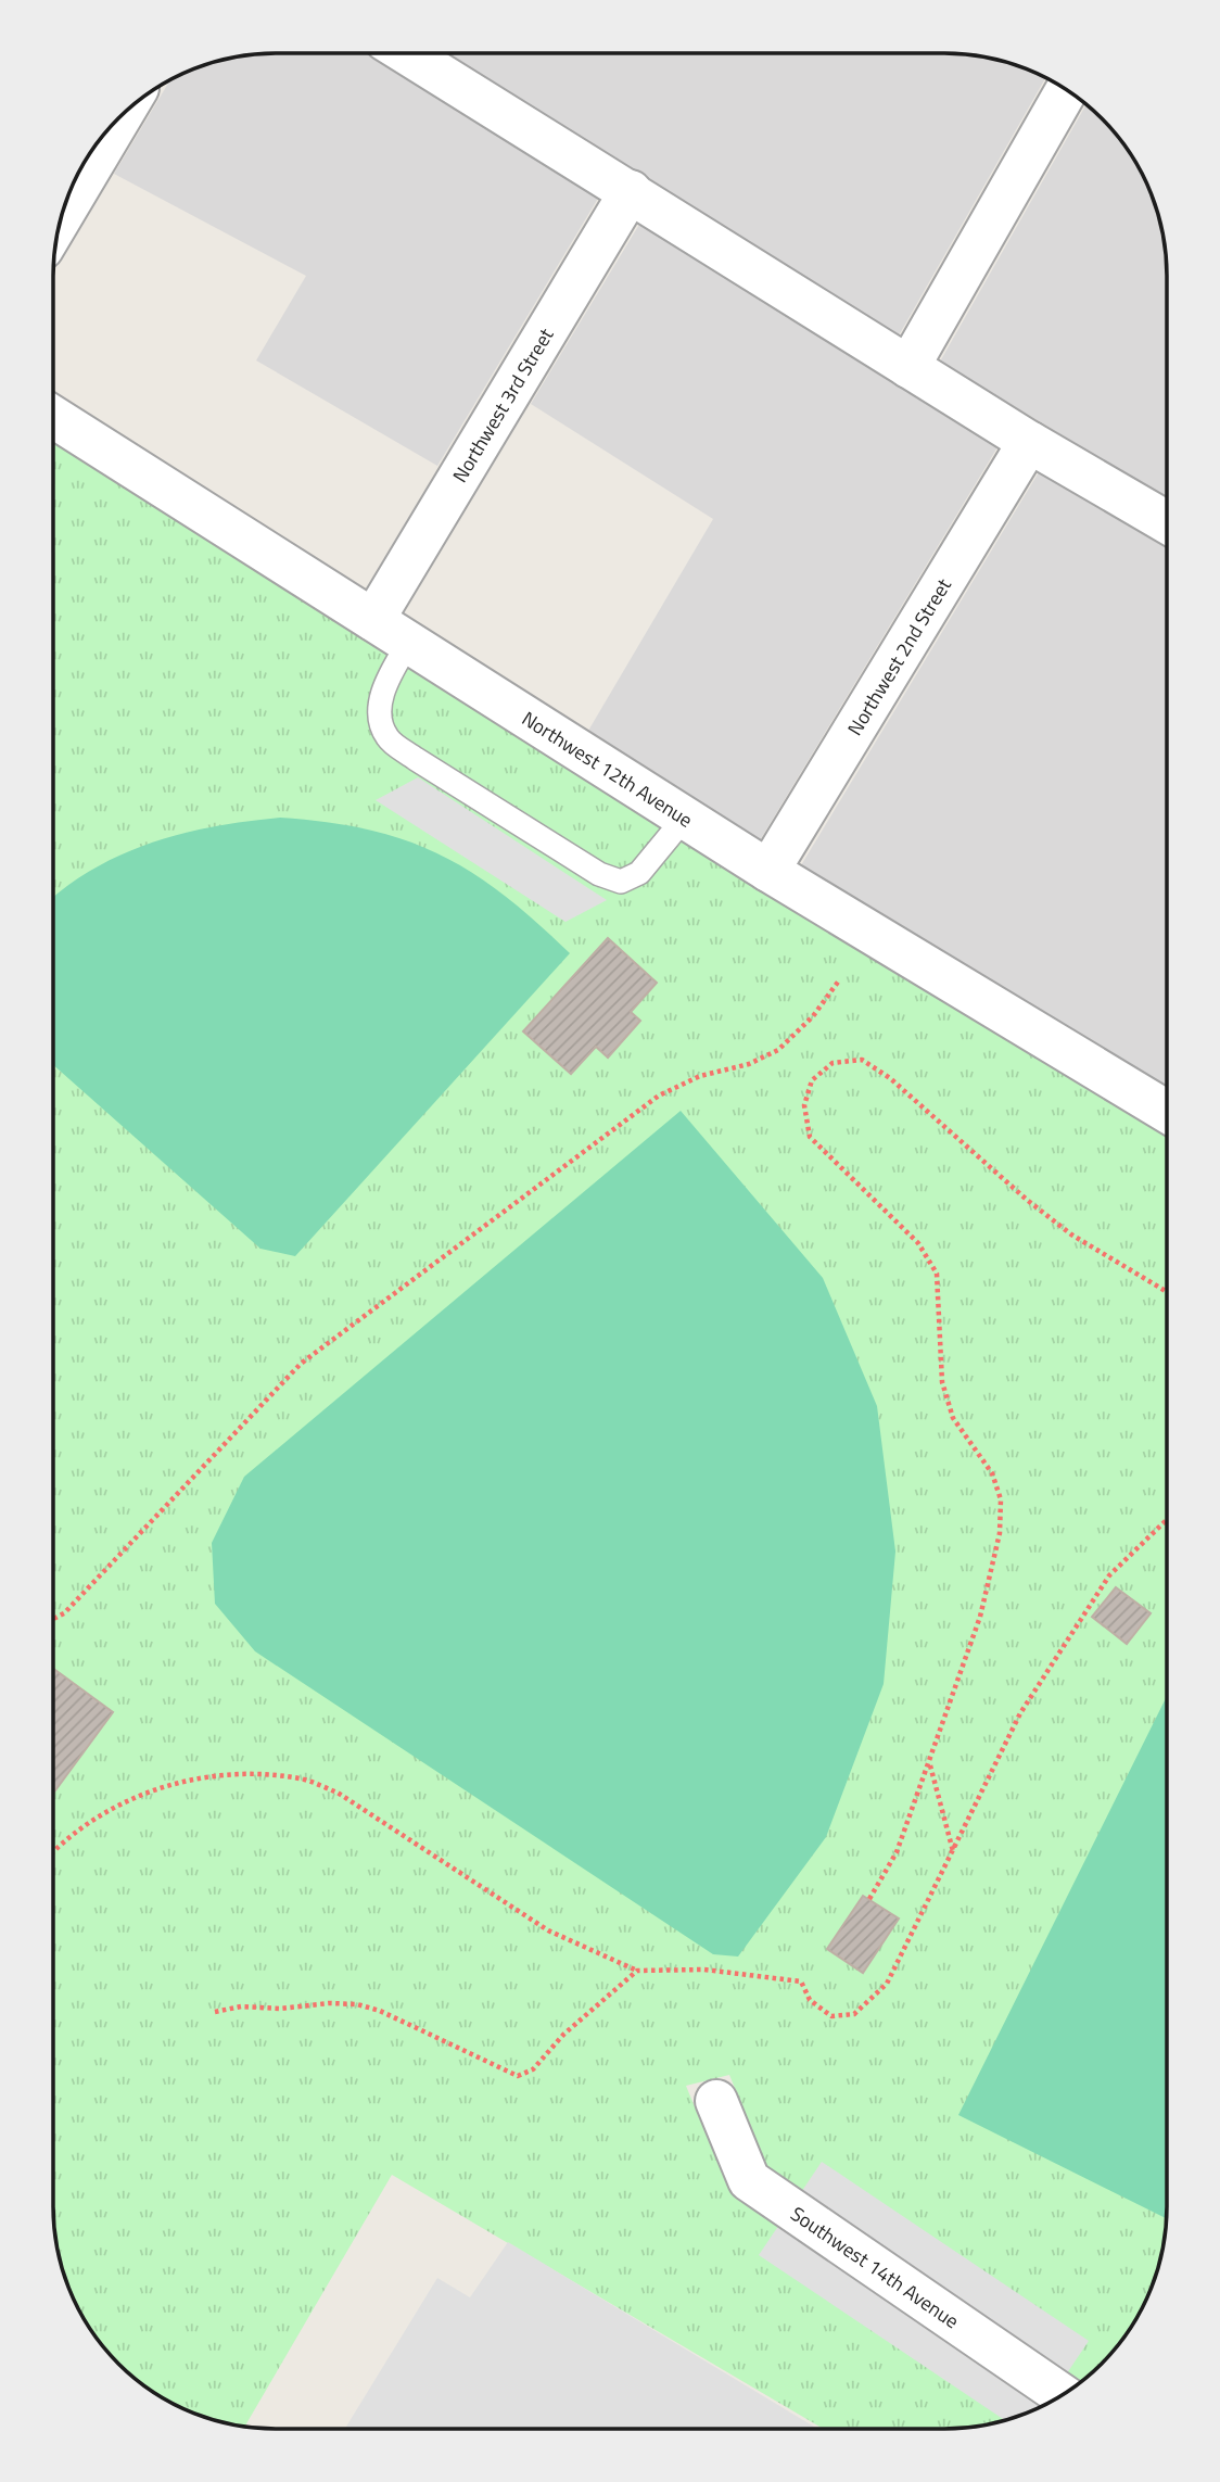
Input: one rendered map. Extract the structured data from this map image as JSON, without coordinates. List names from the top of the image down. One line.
{"streets":{"street":["Northwest 3rd Street","Northwest 2nd Street","Northwest 12th Avenue","Southwest 14th Avenue"]},"crossings":[["Northwest 3rd Street","Northwest 12th Avenue"],["Northwest 2nd Street","Northwest 12th Avenue"]]}
